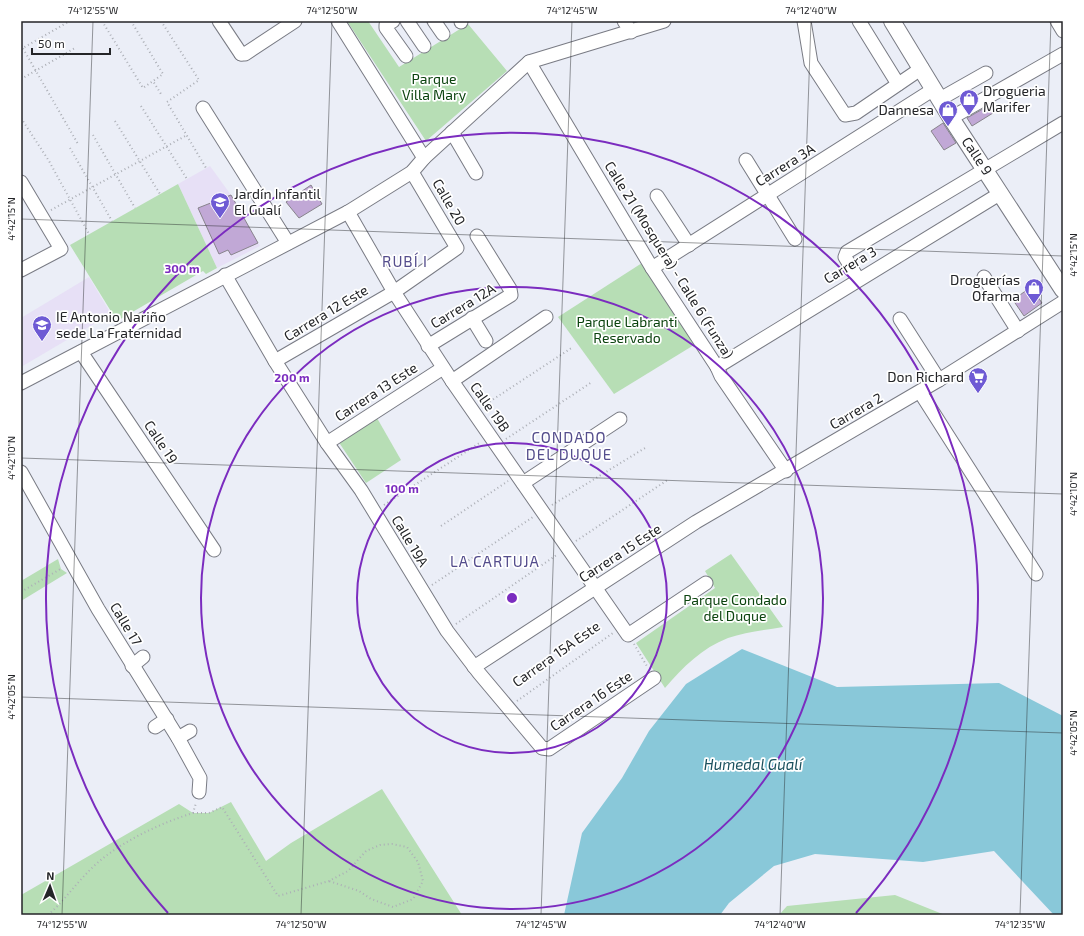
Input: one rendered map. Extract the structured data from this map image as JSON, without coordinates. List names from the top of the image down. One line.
{"streets":{"main road":["Calle 9"],"street":["Carrera 3A","Calle 20","Calle 21 (Mosquera) - Calle 6 (Funza)","Carrera 3","Carrera 12A","Carrera 12 Este","Carrera 13 Este","Calle 19B","Carrera 2","Calle 19","Calle 19A","Carrera 15 Este","Calle 17","Carrera 16 Este"],"path":["Carrera 15A Este"]},"crossings":[["Calle 9","Carrera 3A"],["Calle 9","Carrera 3"],["Carrera 3A","Calle 21 (Mosquera) - Calle 6 (Funza)"],["Calle 20","Carrera 12 Este"],["Calle 21 (Mosquera) - Calle 6 (Funza)","Carrera 3"],["Calle 21 (Mosquera) - Calle 6 (Funza)","Carrera 2"],["Calle 21 (Mosquera) - Calle 6 (Funza)","Carrera 15 Este"],["Carrera 12A","Calle 19B"],["Carrera 12 Este","Calle 19B"],["Carrera 12 Este","Calle 19A"],["Carrera 13 Este","Calle 19B"],["Carrera 13 Este","Calle 19A"],["Calle 19B","Carrera 15 Este"],["Calle 19B","Carrera 15A Este"],["Carrera 2","Carrera 15 Este"],["Calle 19A","Carrera 15 Este"],["Calle 19A","Carrera 15A Este"],["Calle 19A","Carrera 16 Este"]],"districts":["RUBÍ I","CONDADO DEL DUQUE","LA CARTUJA"],"water":["Humedal Gualí"],"parks":["Parque Villa Mary","Parque Labranti Reservado","Parque Condado del Duque"],"places":{"shop":["Drogueria Marifer","Dannesa","Droguerías Ofarma"],"school or university":["Jardín Infantil El Gualí","IE Antonio Nariño sede La Fraternidad"],"supermarket":["Don Richard"]},"scale_bar":"50 m","north":"top","coordinates":["74°12'55\"W","74°12'50\"W","74°12'45\"W","74°12'40\"W","4°42'15\"N","4°42'10\"N","4°42'05\"N","74°12'35\"W"],"rings":["300 m","200 m","100 m"]}
